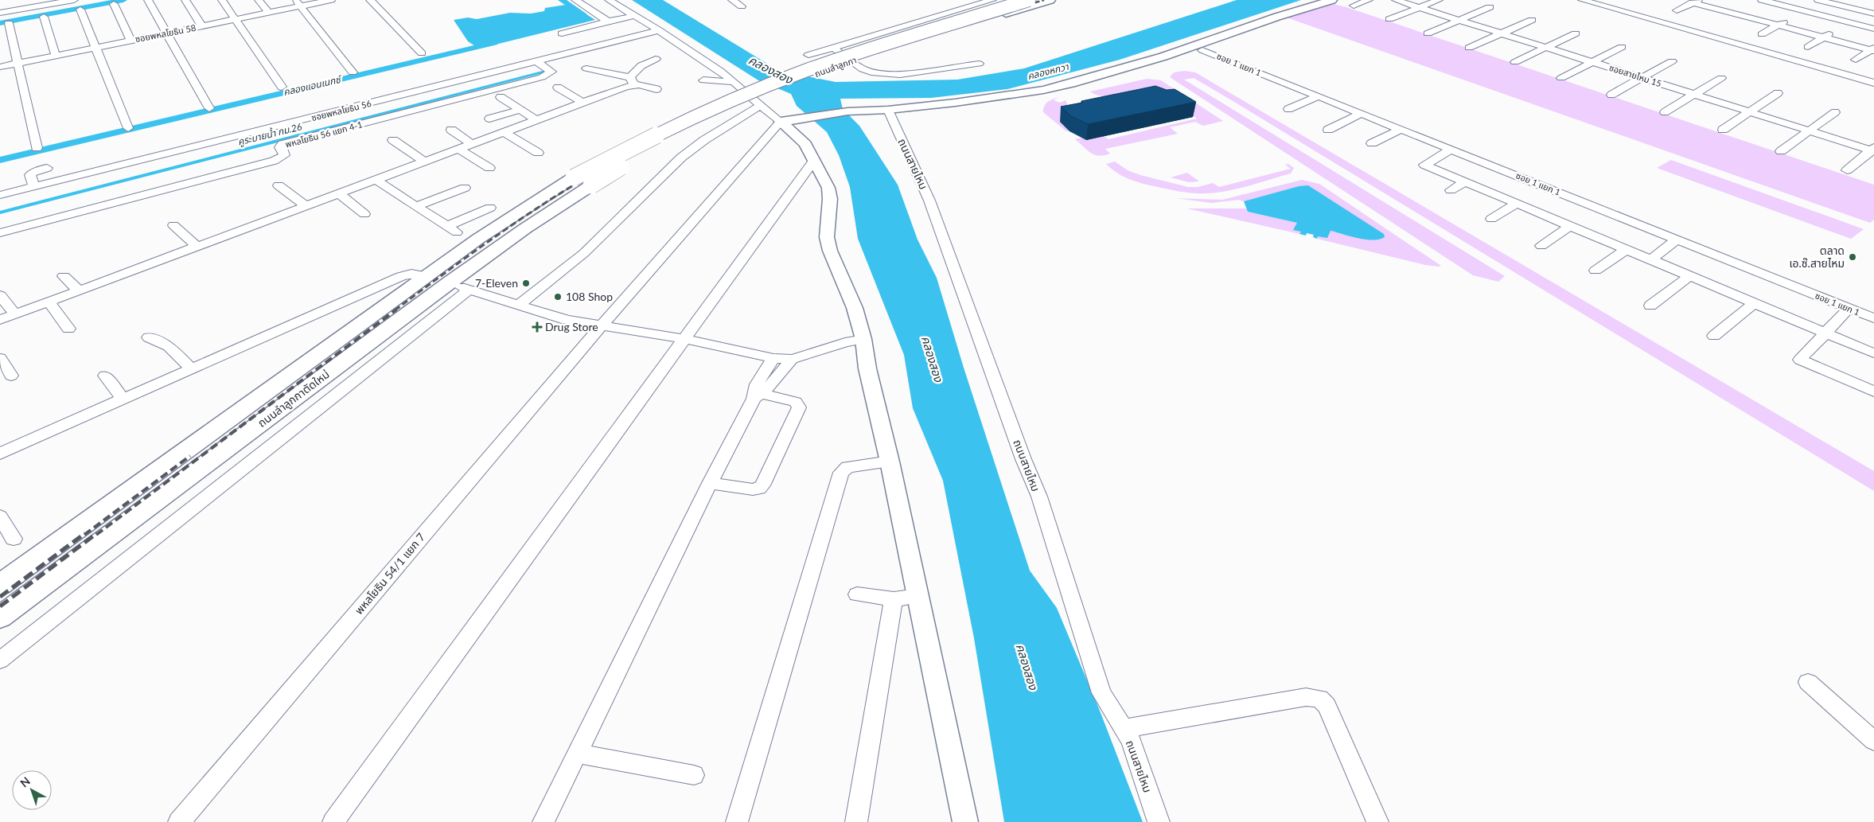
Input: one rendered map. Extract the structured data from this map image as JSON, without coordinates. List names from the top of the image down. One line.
{"streets":{"main road":["ถนนลำลูกกา","ถนนลำลูกกาตัดใหม่"],"street":["ซอยพหลโยธิน 58","ซอย 1 แยก 1","ซอยสายไหม 15","ซอยพหลโยธิน 56","พหลโยธิน 56 แยก 4-1","ถนนสายไหม","พหลโยธิน 54/1 แยก 7"]},"crossings":[["ถนนลำลูกกา","ถนนลำลูกกาตัดใหม่"],["ซอยพหลโยธิน 56","พหลโยธิน 56 แยก 4-1"]],"water":["คลองสอง","คลองหกวา","คลองแอนเนกซ์","คูระบายน้ำ กม.26"],"places":{"other":["ตลาด เอ.ซ๊.สายไหม","7-Eleven","108 Shop"],"health":["Drug Store"]},"north":"top left"}
